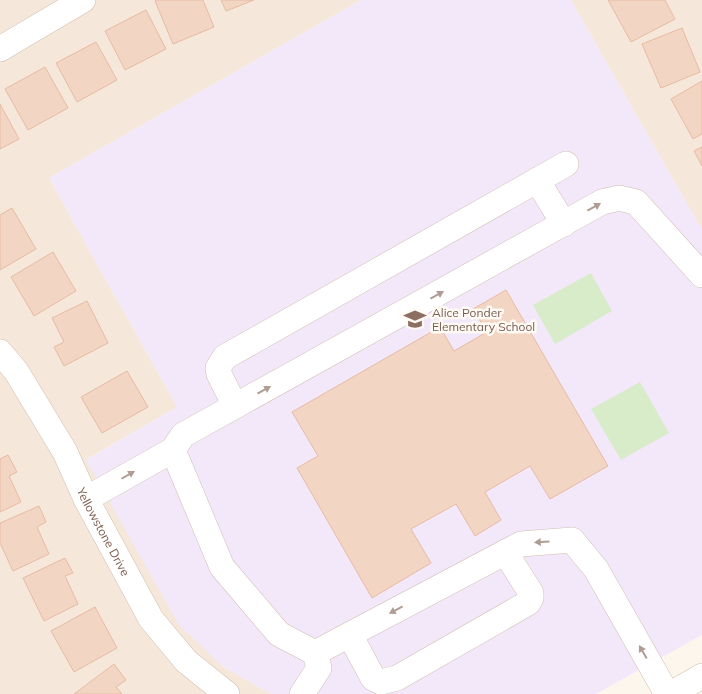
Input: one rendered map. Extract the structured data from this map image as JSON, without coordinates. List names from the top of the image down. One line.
{"streets":{"street":["Yellowstone Drive"]},"places":{"school or university":["Alice Ponder Elementary School"]}}
